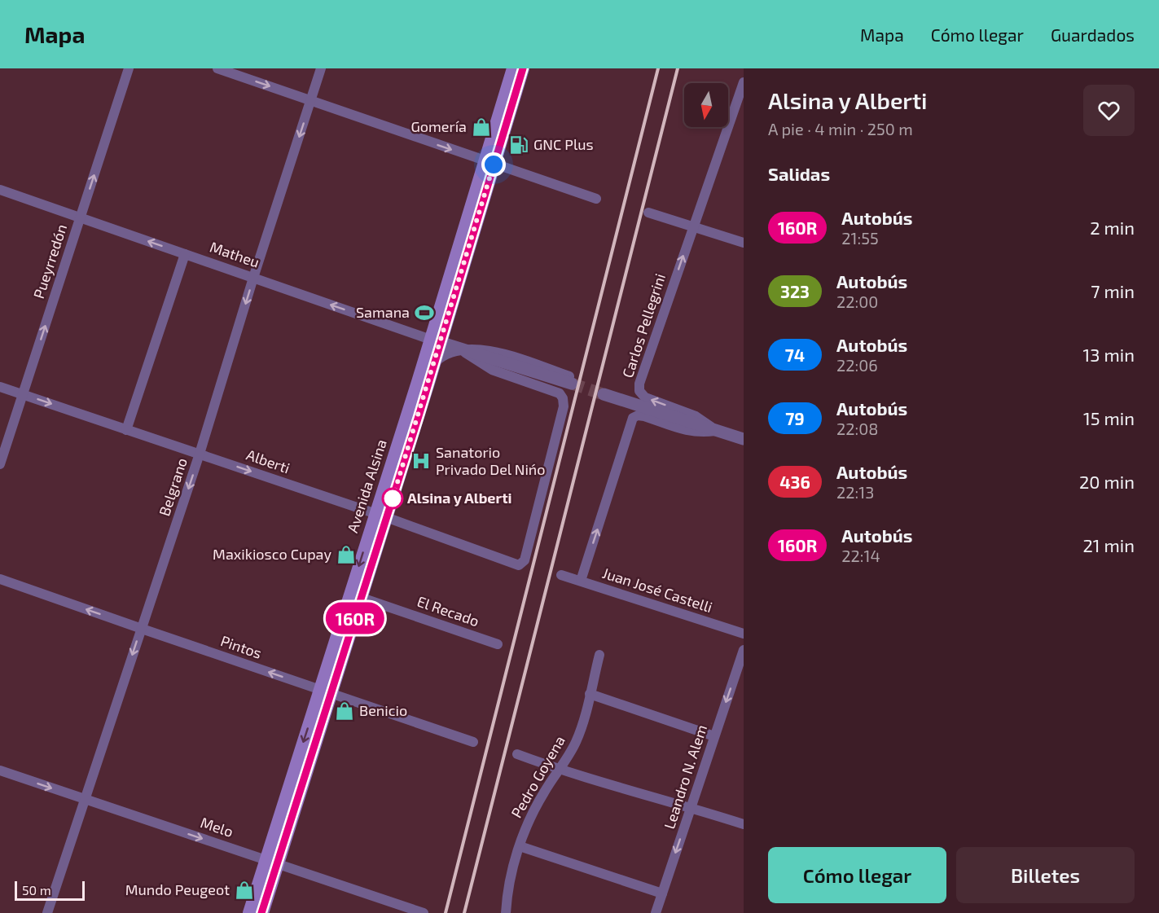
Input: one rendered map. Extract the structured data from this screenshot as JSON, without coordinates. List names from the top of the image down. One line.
{"streets":{"main road":["Avenida Alsina"],"street":["Matheu","Pueyrredón","Carlos Pellegrini","Alberti","Belgrano","Juan José Castelli","El Recado","Pintos","Pedro Goyena","Leandro N. Alem","Melo"]},"crossings":[["Matheu","Pueyrredón"],["Matheu","Alberti"],["Matheu","Avenida Alsina"],["Matheu","Belgrano"],["Pueyrredón","Alberti"],["Alberti","Avenida Alsina"],["Alberti","Belgrano"],["Avenida Alsina","El Recado"],["Avenida Alsina","Pintos"],["Avenida Alsina","Melo"],["Belgrano","Pintos"],["Belgrano","Melo"]],"one_way":["Pueyrredón","Alberti","Belgrano","Pintos","Leandro N. Alem","Melo"],"places":{"shop":["Gomería","Maxikiosco Cupay","Benicio","Mundo Peugeot"],"fuel station":["GNC Plus"],"sports":["Samana"],"hospital":["Sanatorio Privado Del Nińo"],"other":["Alsina y Alberti"]},"lines":["bus line 160R"],"scale_bar":"50 m","north":"bottom","page":{"header":"Mapa","nav":["Mapa","Cómo llegar","Guardados"],"on_map":"160R","heading":[["Alsina y Alberti","A pie · 4 min · 250 m"],"Salidas"],"list":[{"mark":"160R","name":"Autobús","note":"21:55","value":"2 min"},{"mark":"323","name":"Autobús","note":"22:00","value":"7 min"},{"mark":"74","name":"Autobús","note":"22:06","value":"13 min"},{"mark":"79","name":"Autobús","note":"22:08","value":"15 min"},{"mark":"436","name":"Autobús","note":"22:13","value":"20 min"},{"mark":"160R","name":"Autobús","note":"22:14","value":"21 min"}],"buttons":["Cómo llegar","Billetes"],"scale":"50 m"}}
